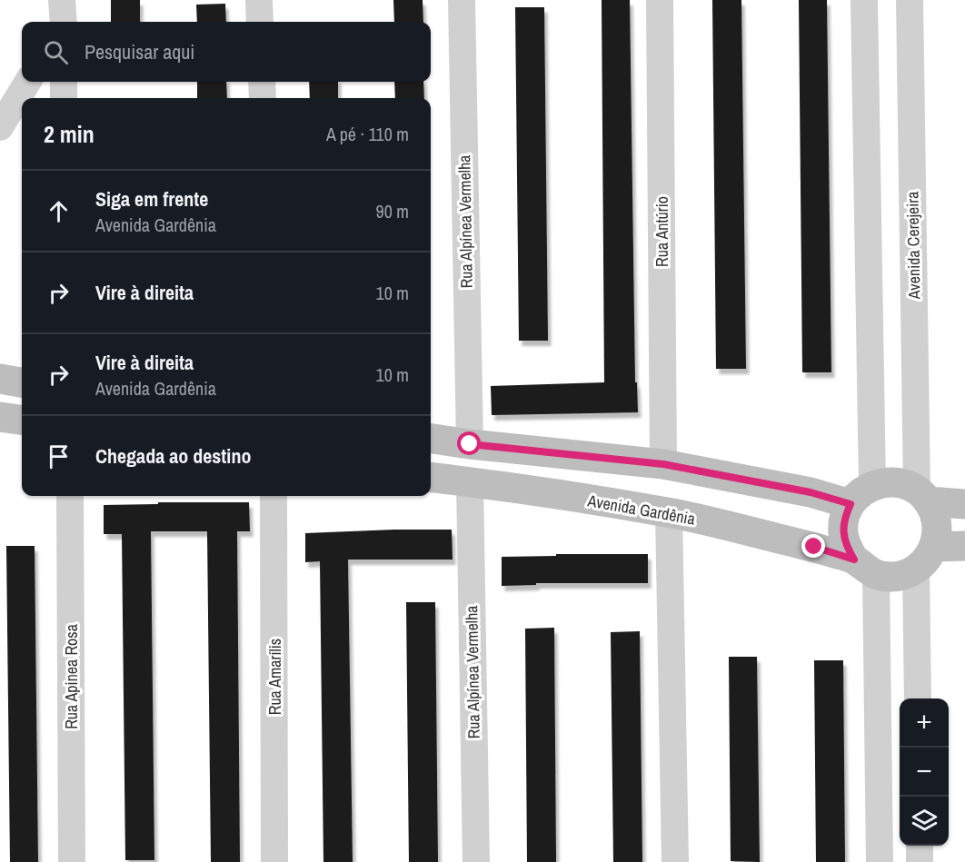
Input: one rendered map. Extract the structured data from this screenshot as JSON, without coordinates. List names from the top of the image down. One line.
{"streets":{"street":["Rua Alpínea Vermelha","Rua Antúrio","Avenida Cerejeira","Avenida Gardênia","Rua Apinea Rosa","Rua Amarílis"]},"crossings":[["Rua Alpínea Vermelha","Avenida Gardênia"],["Avenida Cerejeira","Avenida Gardênia"]],"page":{"search":"Pesquisar aqui","heading":["2 min","A pé · 110 m"],"list":[["Siga em frente","Avenida Gardênia","90 m"],["Vire à direita","10 m"],["Vire à direita","Avenida Gardênia","10 m"],"Chegada ao destino"],"map_buttons":["+","−"]}}
